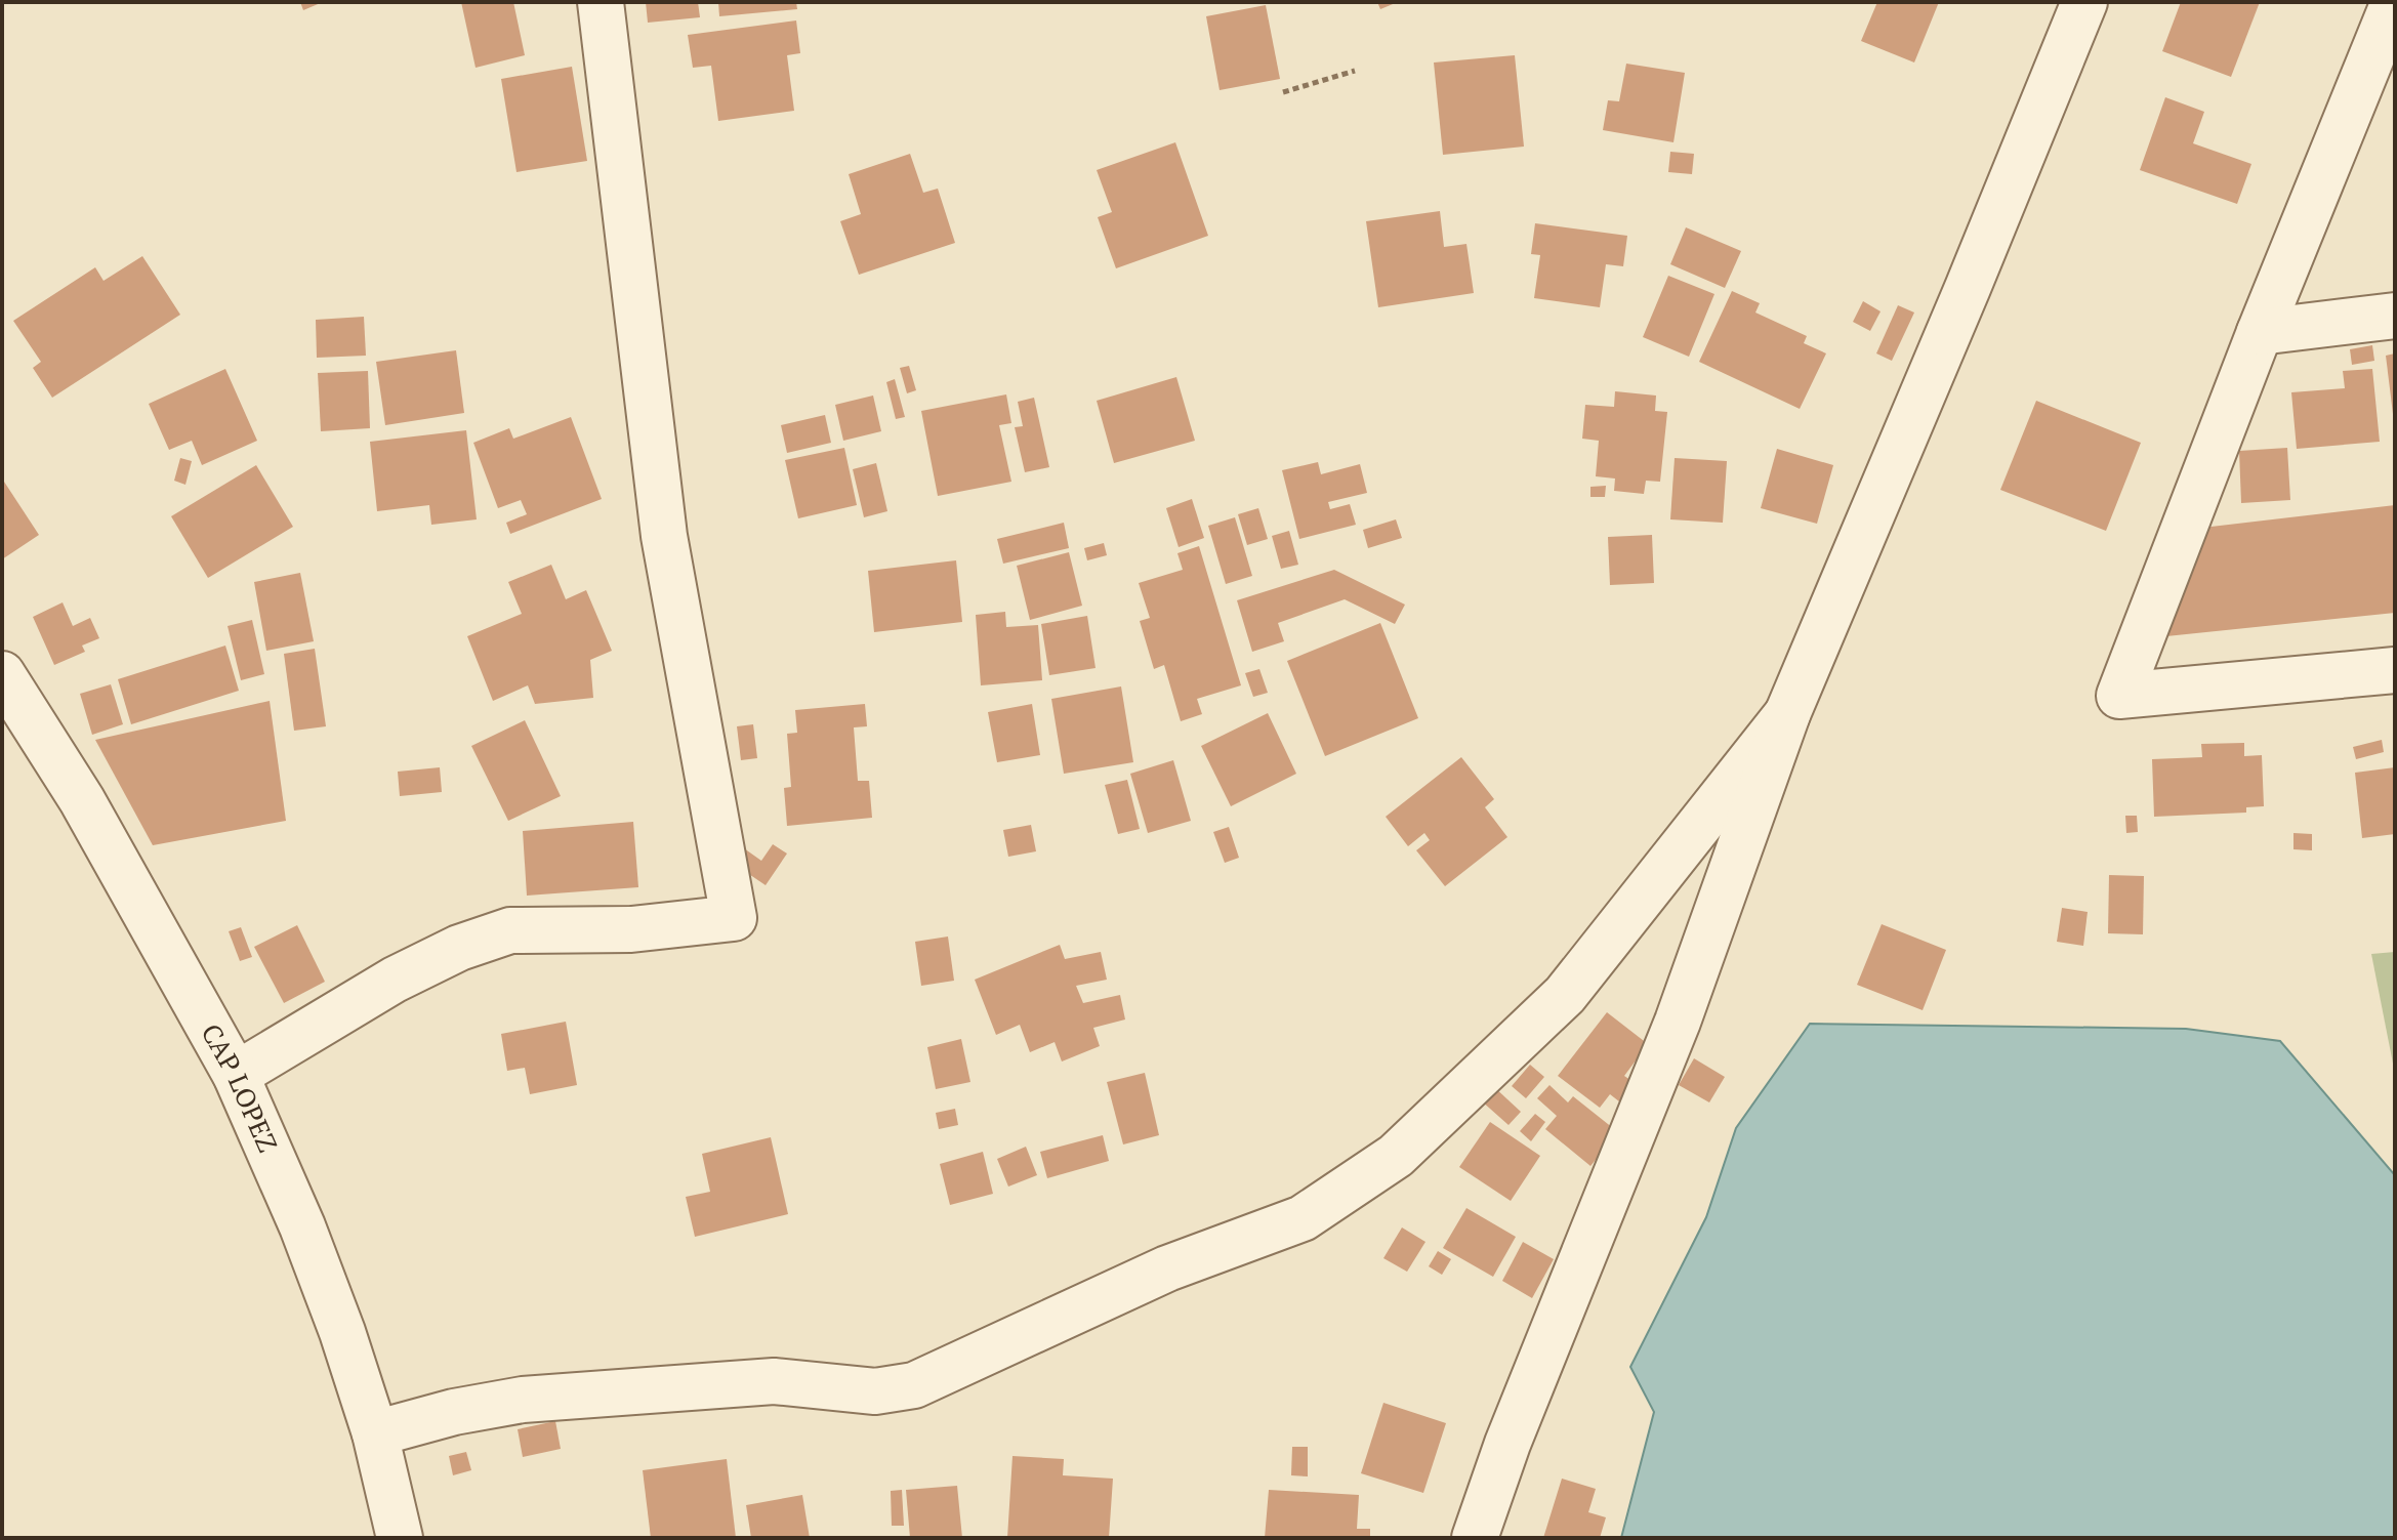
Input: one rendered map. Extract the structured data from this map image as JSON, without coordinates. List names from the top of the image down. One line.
{"streets":{"street":["CAP LOPEZ"]}}
